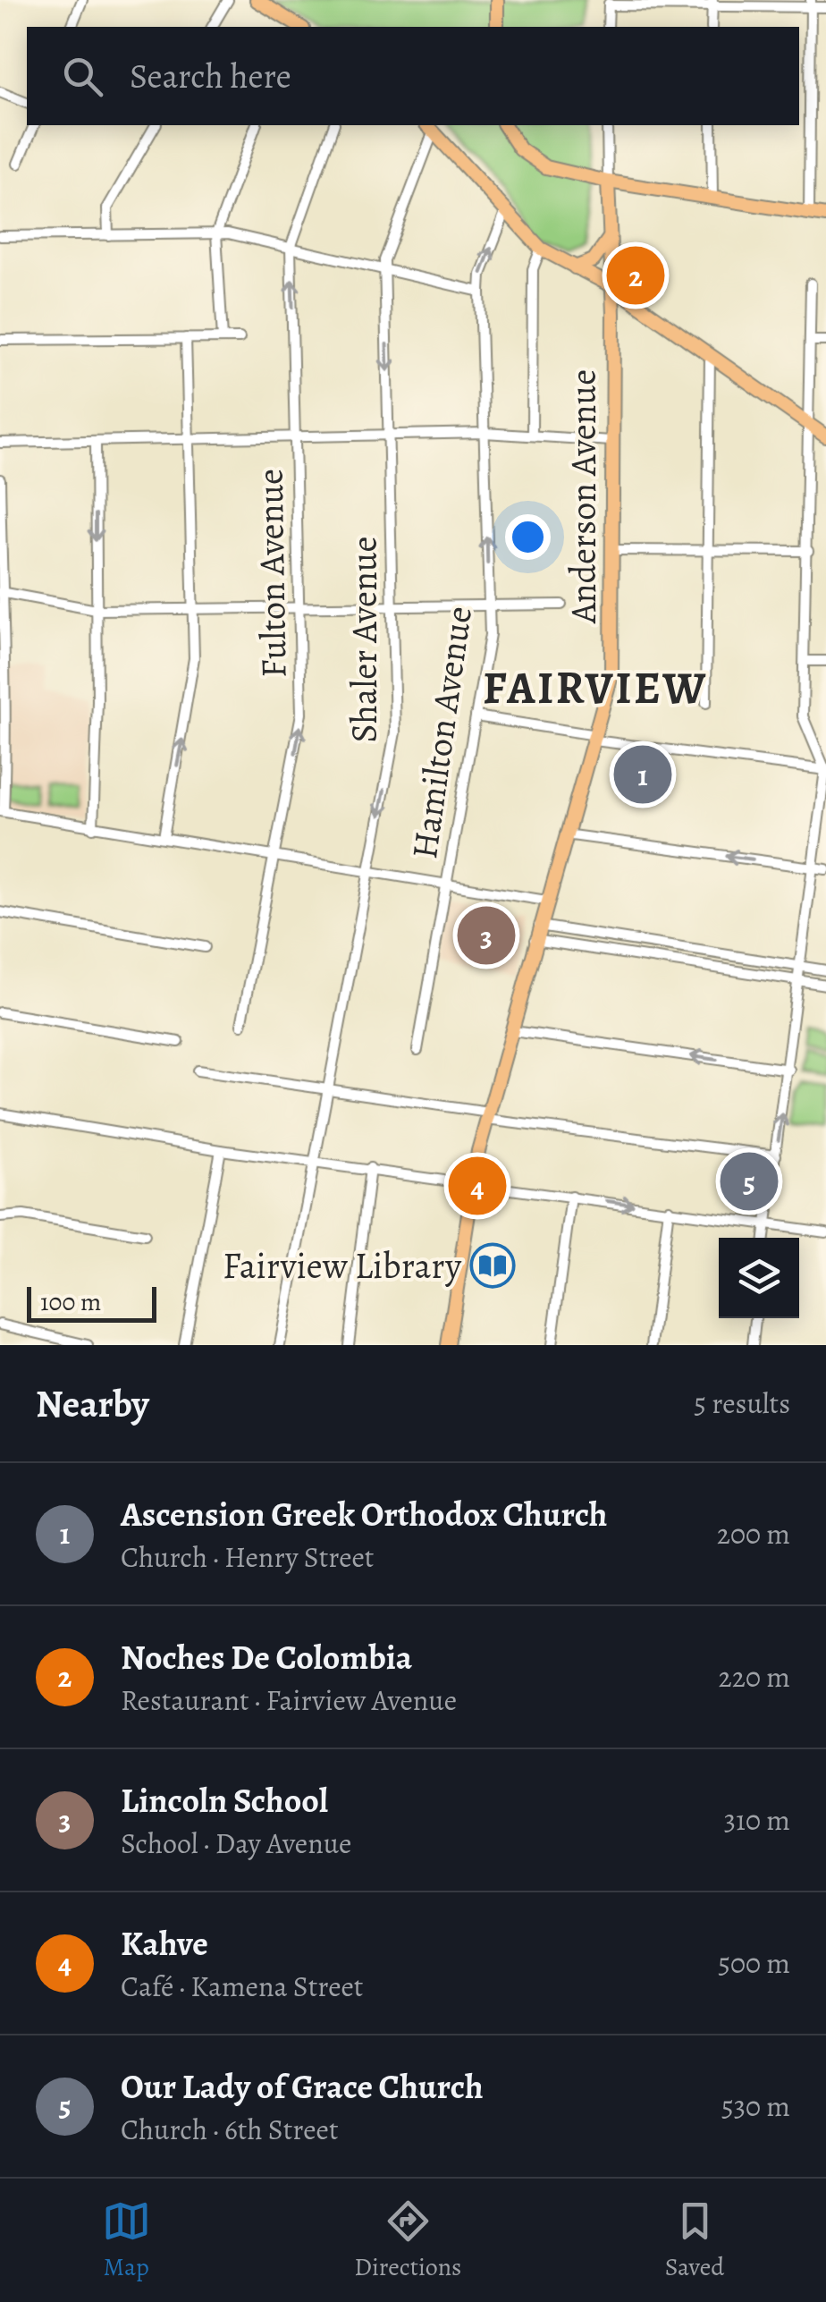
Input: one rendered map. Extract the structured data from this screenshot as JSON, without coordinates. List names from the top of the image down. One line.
{"streets":{"main road":["Anderson Avenue"],"street":["Fulton Avenue","Shaler Avenue","Hamilton Avenue"]},"one_way":["Fulton Avenue"],"districts":["FAIRVIEW"],"places":{"library":["Fairview Library"]},"scale_bar":"100 m","page":{"search":"Search here","pins":["2","1","3","5","4"],"scale":"100 m","heading":["Nearby","5 results"],"list":[{"mark":"1","name":"Ascension Greek Orthodox Church","note":"Church · Henry Street","value":"200 m"},{"mark":"2","name":"Noches De Colombia","note":"Restaurant · Fairview Avenue","value":"220 m"},{"mark":"3","name":"Lincoln School","note":"School · Day Avenue","value":"310 m"},{"mark":"4","name":"Kahve","note":"Café · Kamena Street","value":"500 m"},{"mark":"5","name":"Our Lady of Grace Church","note":"Church · 6th Street","value":"530 m"}],"nav":["Map","Directions","Saved"]}}
